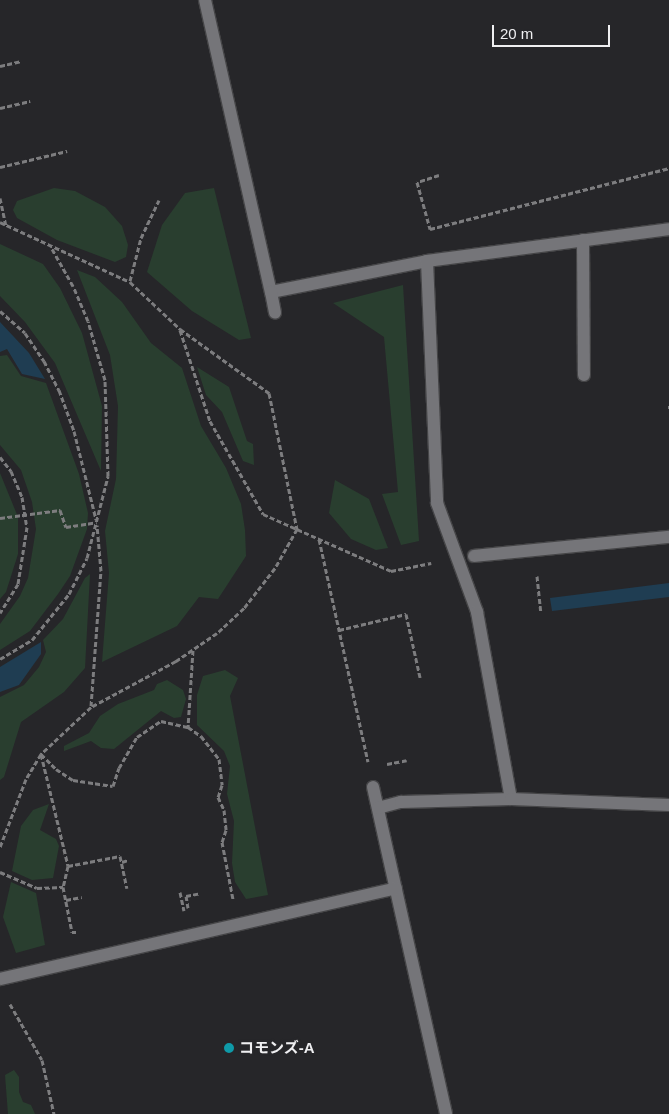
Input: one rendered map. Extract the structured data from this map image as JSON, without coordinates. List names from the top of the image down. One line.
{"places":["コモンズ-A"],"scale_bar":"20 m"}
